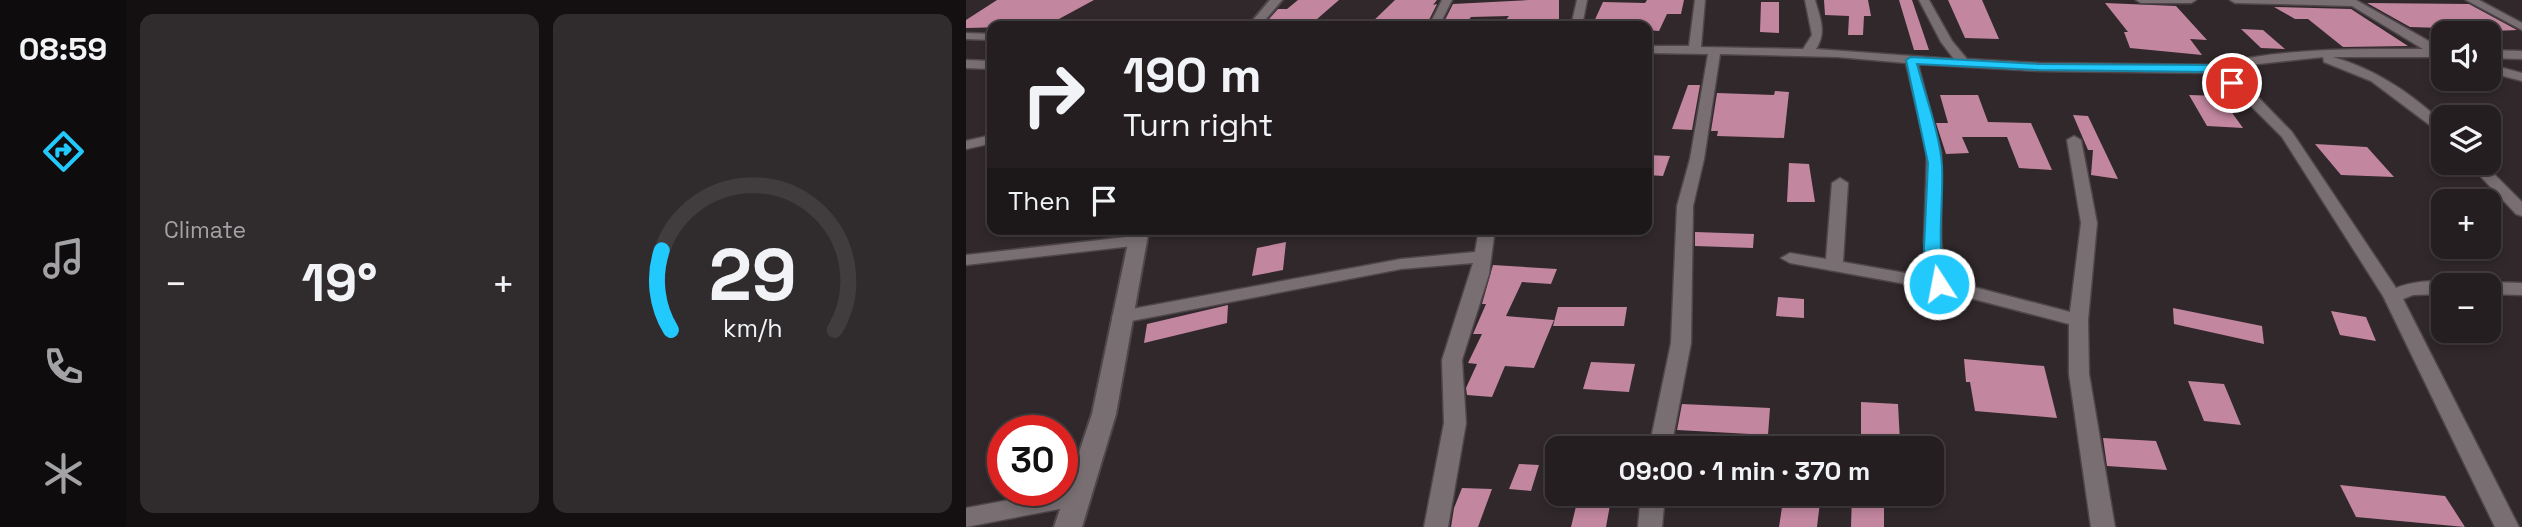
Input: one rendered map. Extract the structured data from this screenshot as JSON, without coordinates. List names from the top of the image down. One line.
{"page":{"tabs":"08:59","tile":"Climate","map_buttons":["+","−"],"turn":["190 m","Turn right"],"then":"Then","heat":["−","19°","+"],"limit":"30","trip":"09:00 · 1 min · 370 m","gauge":["29","km/h"]}}
